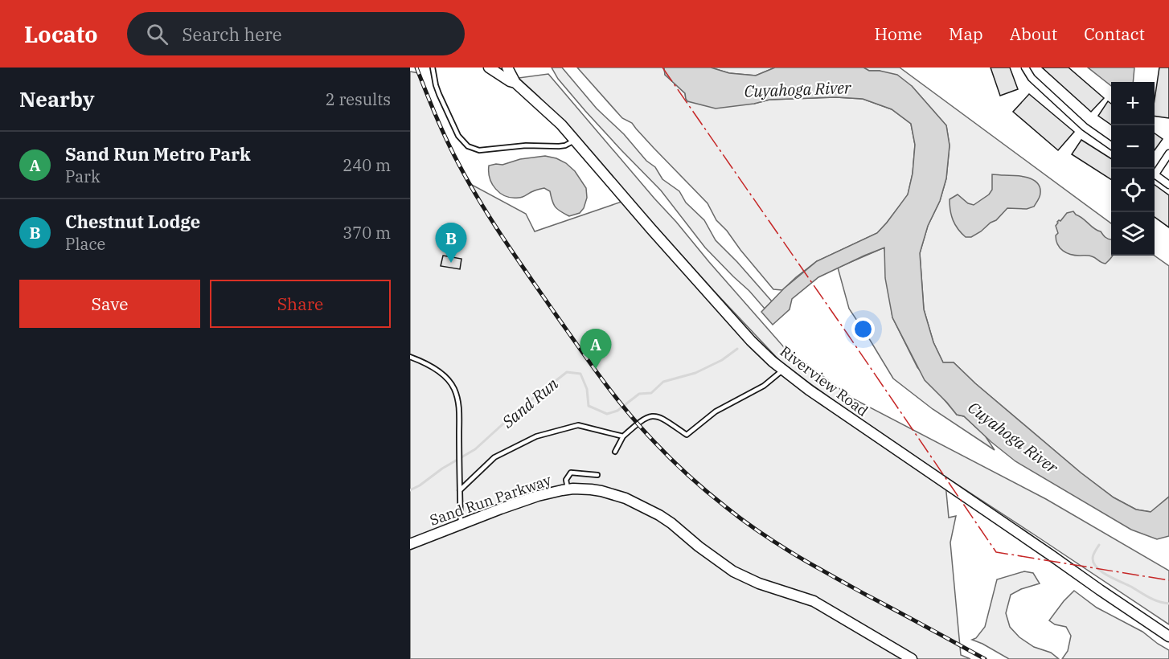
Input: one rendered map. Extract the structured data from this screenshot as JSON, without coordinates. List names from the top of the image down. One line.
{"streets":{"main road":["Riverview Road","Sand Run Parkway"]},"water":["Cuyahoga River","Sand Run"],"page":{"header":"Locato","search":"Search here","nav":["Home","Map","About","Contact"],"heading":["Nearby","2 results"],"map_buttons":["+","−"],"list":[{"mark":"A","name":"Sand Run Metro Park","note":"Park","value":"240 m"},{"mark":"B","name":"Chestnut Lodge","note":"Place","value":"370 m"}],"pins":["B","A"],"buttons":["Save","Share"]}}
